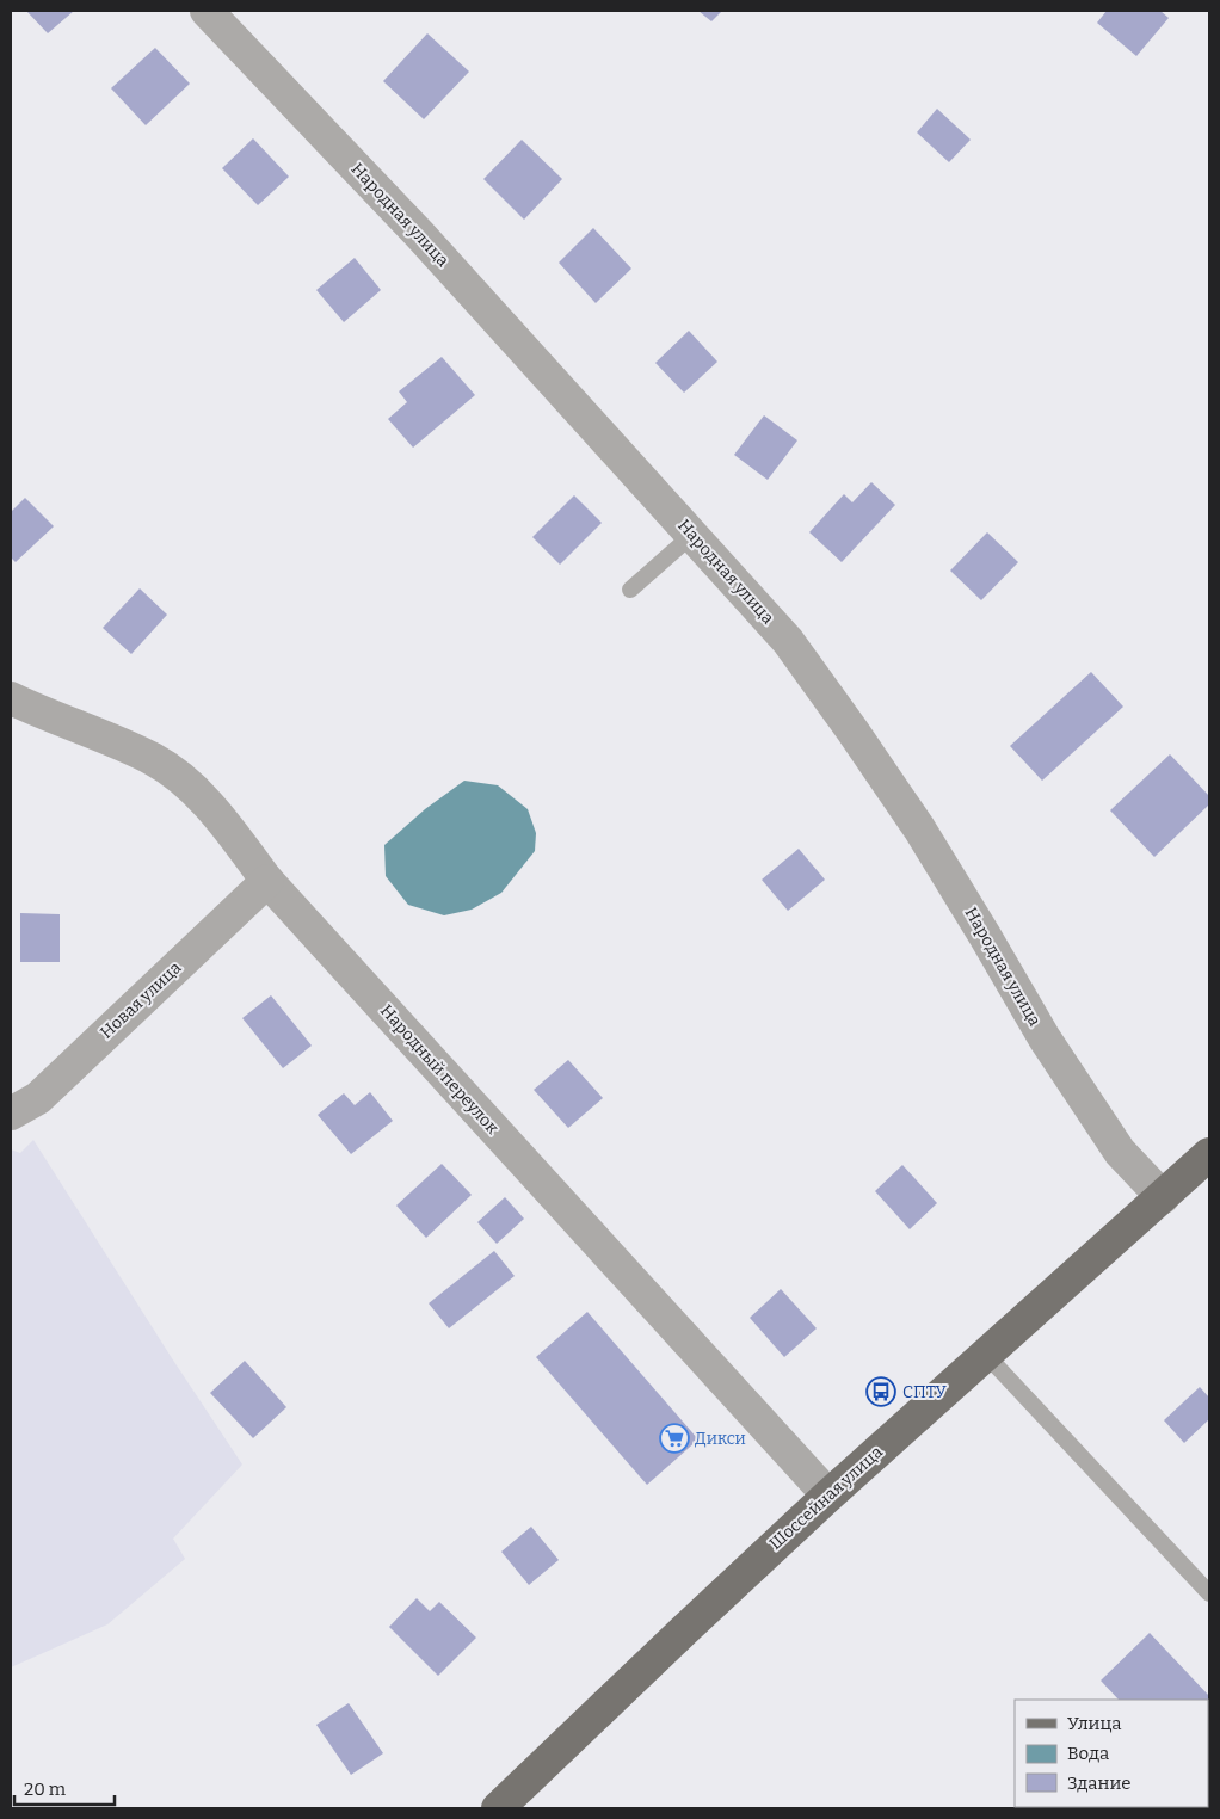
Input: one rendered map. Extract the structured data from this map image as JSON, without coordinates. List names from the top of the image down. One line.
{"streets":{"main road":["Шоссейная улица"],"street":["Народная улица","Новая улица","Народный переулок"]},"crossings":[["Народная улица","Шоссейная улица"],["Новая улица","Народный переулок"],["Народный переулок","Шоссейная улица"]],"places":{"bus stop":["СПТУ"],"supermarket":["Дикси"]},"legend":["Улица","Вода","Здание"],"scale_bar":"20 m"}
